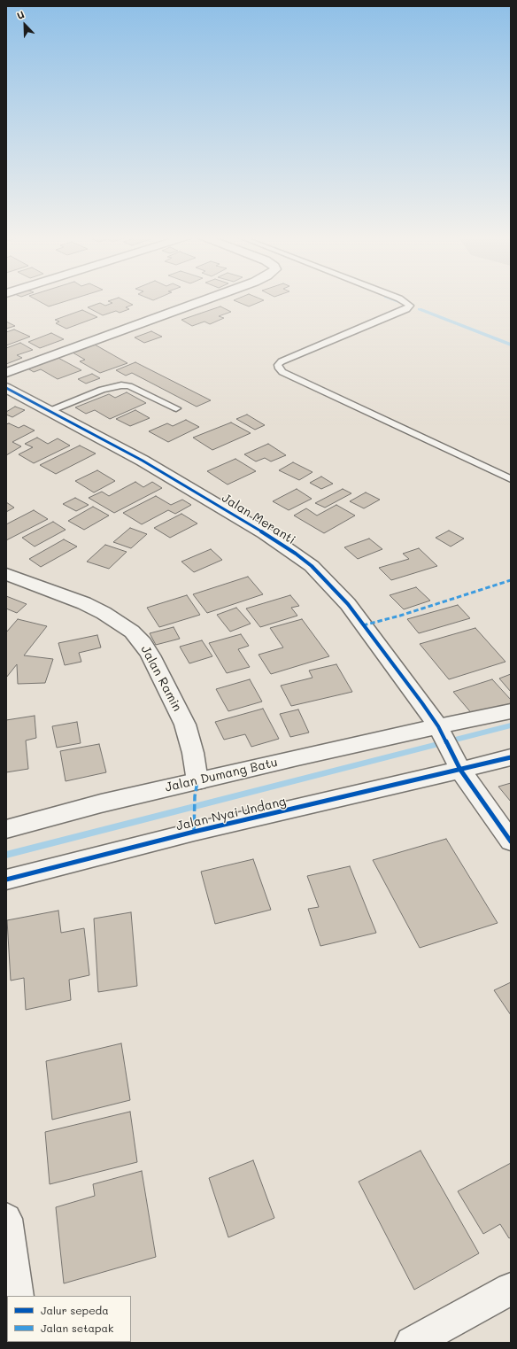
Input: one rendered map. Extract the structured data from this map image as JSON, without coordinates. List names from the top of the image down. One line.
{"streets":{"street":["Jalan Meranti","Jalan Ramin","Jalan Dumang Batu","Jalan Nyai Undang"]},"crossings":[["Jalan Meranti","Jalan Dumang Batu"],["Jalan Meranti","Jalan Nyai Undang"],["Jalan Ramin","Jalan Dumang Batu"]],"legend":["Jalur sepeda","Jalan setapak"],"north":"top left"}
